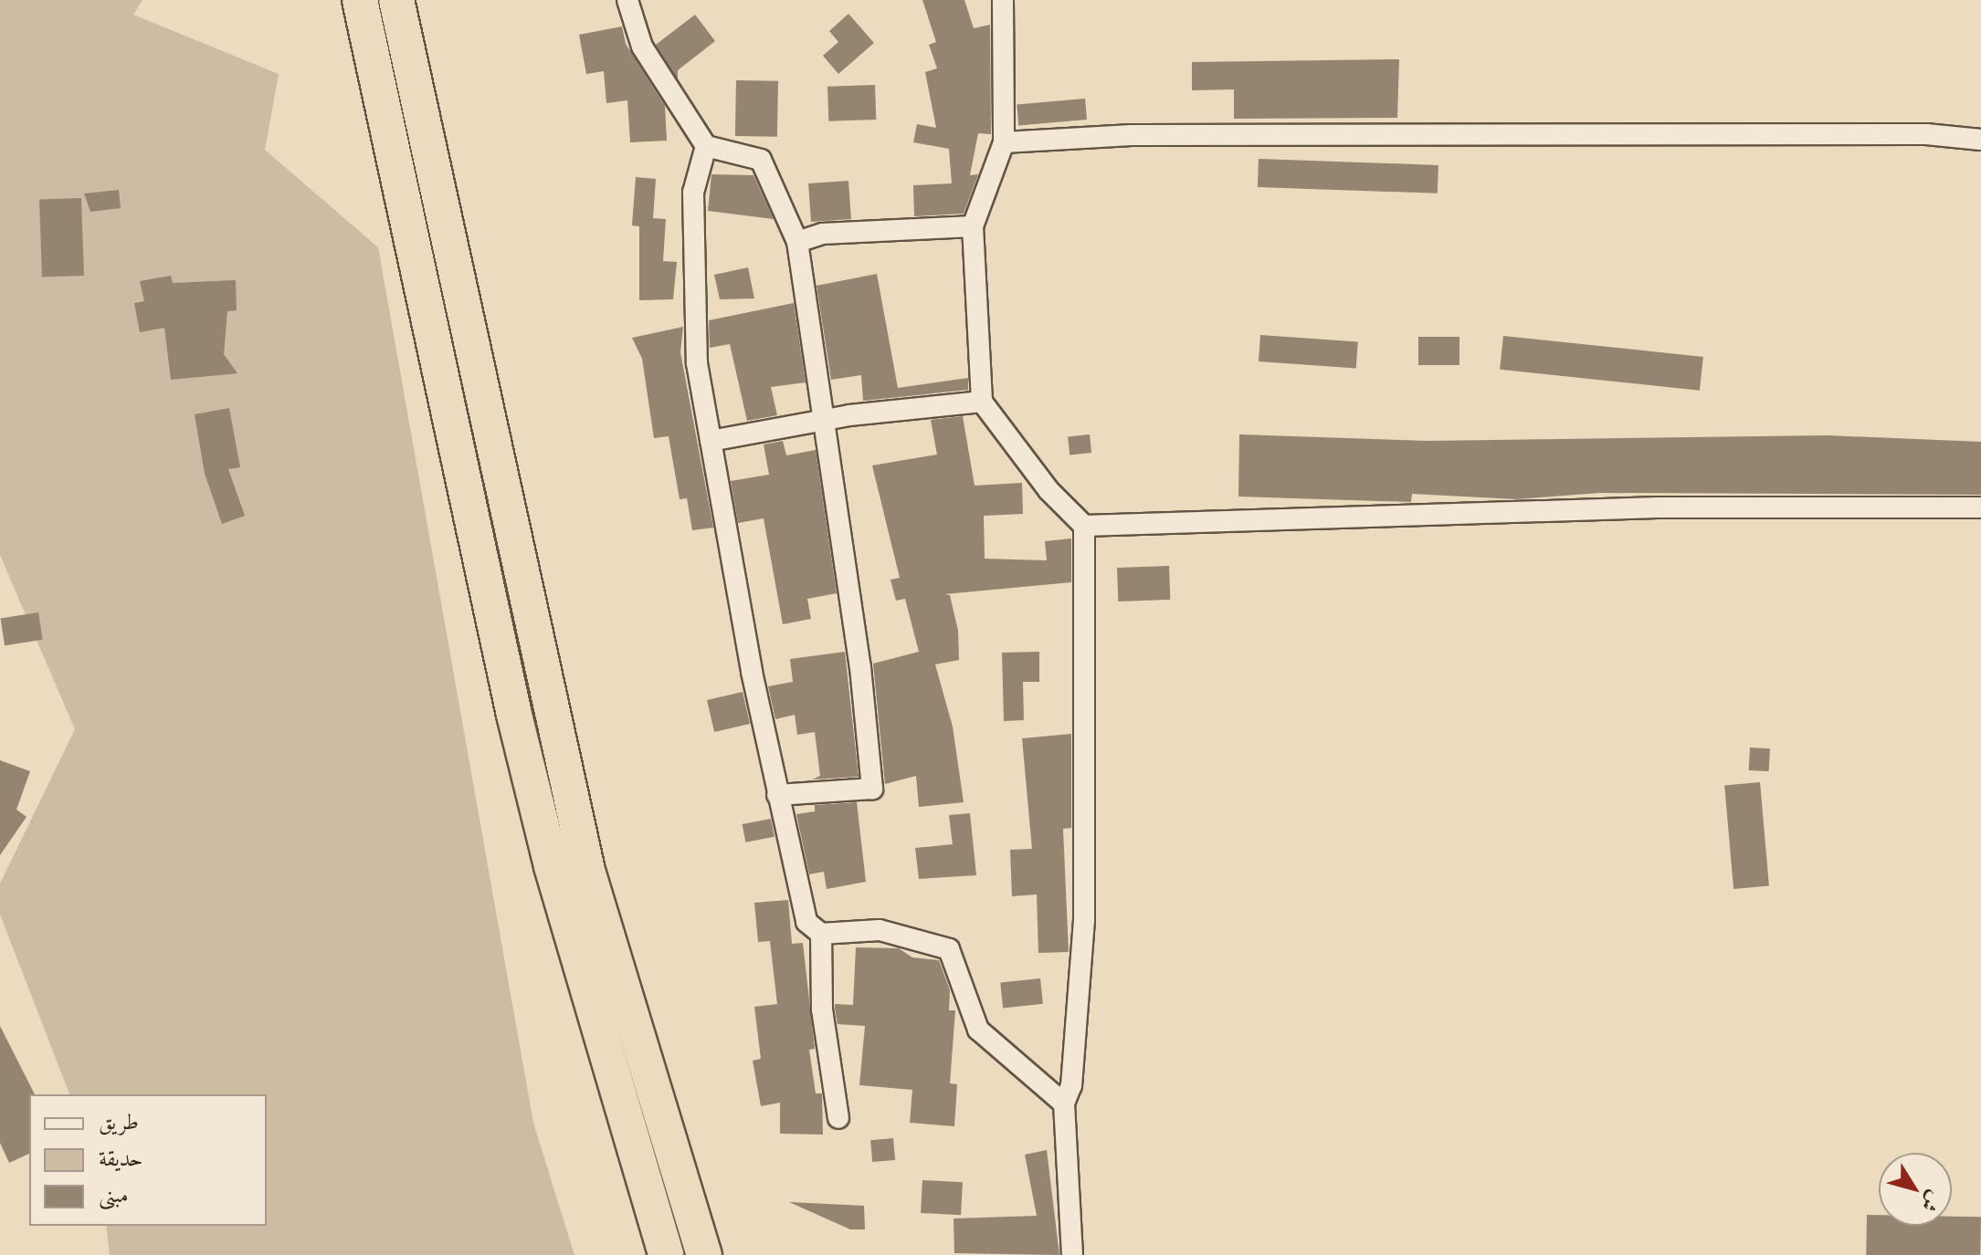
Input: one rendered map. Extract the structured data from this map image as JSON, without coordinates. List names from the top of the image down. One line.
{"legend":["طريق","حديقة","مبنى"],"north":"bottom right"}
